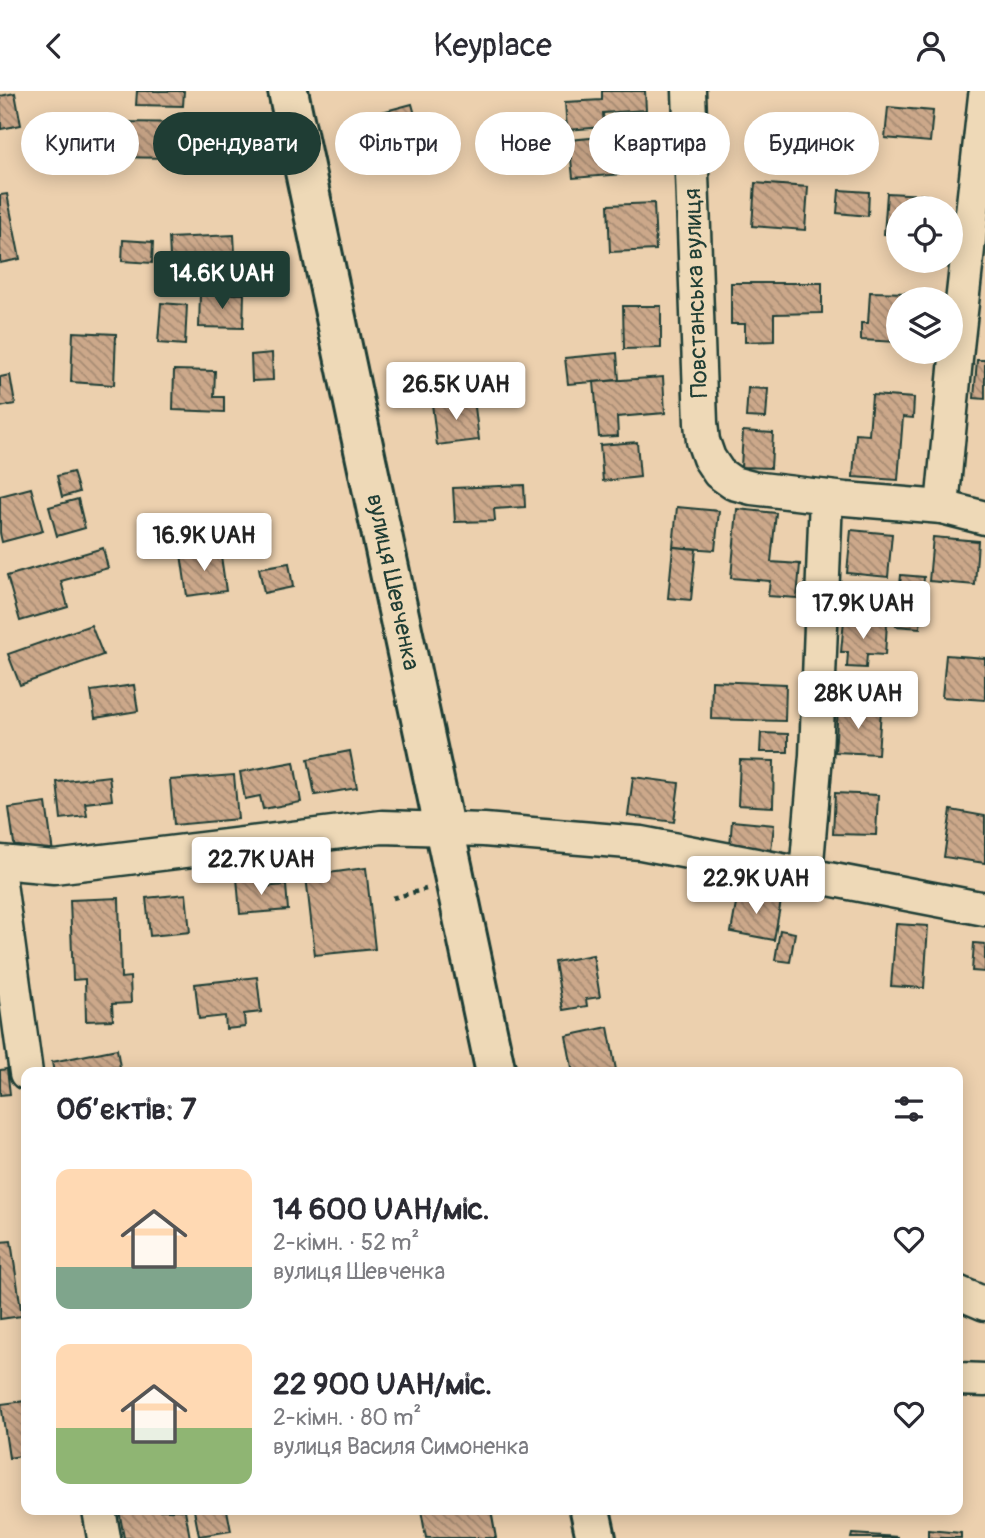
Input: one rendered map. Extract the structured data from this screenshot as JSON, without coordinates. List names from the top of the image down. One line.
{"streets":{"main road":["вулиця Шевченка"],"street":["Повстанська вулиця"]},"page":{"header":"Keyplace","chip":["Купити","Орендувати","Фільтри","Нове","Квартира","Будинок"],"price":["14.6K UAH","26.5K UAH","16.9K UAH","17.9K UAH","28K UAH","22.7K UAH","22.9K UAH"],"heading":"Об’єктів: 7","list":[{"name":"14 600 UAH/міс.","note":"2-кімн. · 52 m² · вулиця Шевченка"},{"name":"22 900 UAH/міс.","note":"2-кімн. · 80 m² · вулиця Василя Симоненка"}]}}
